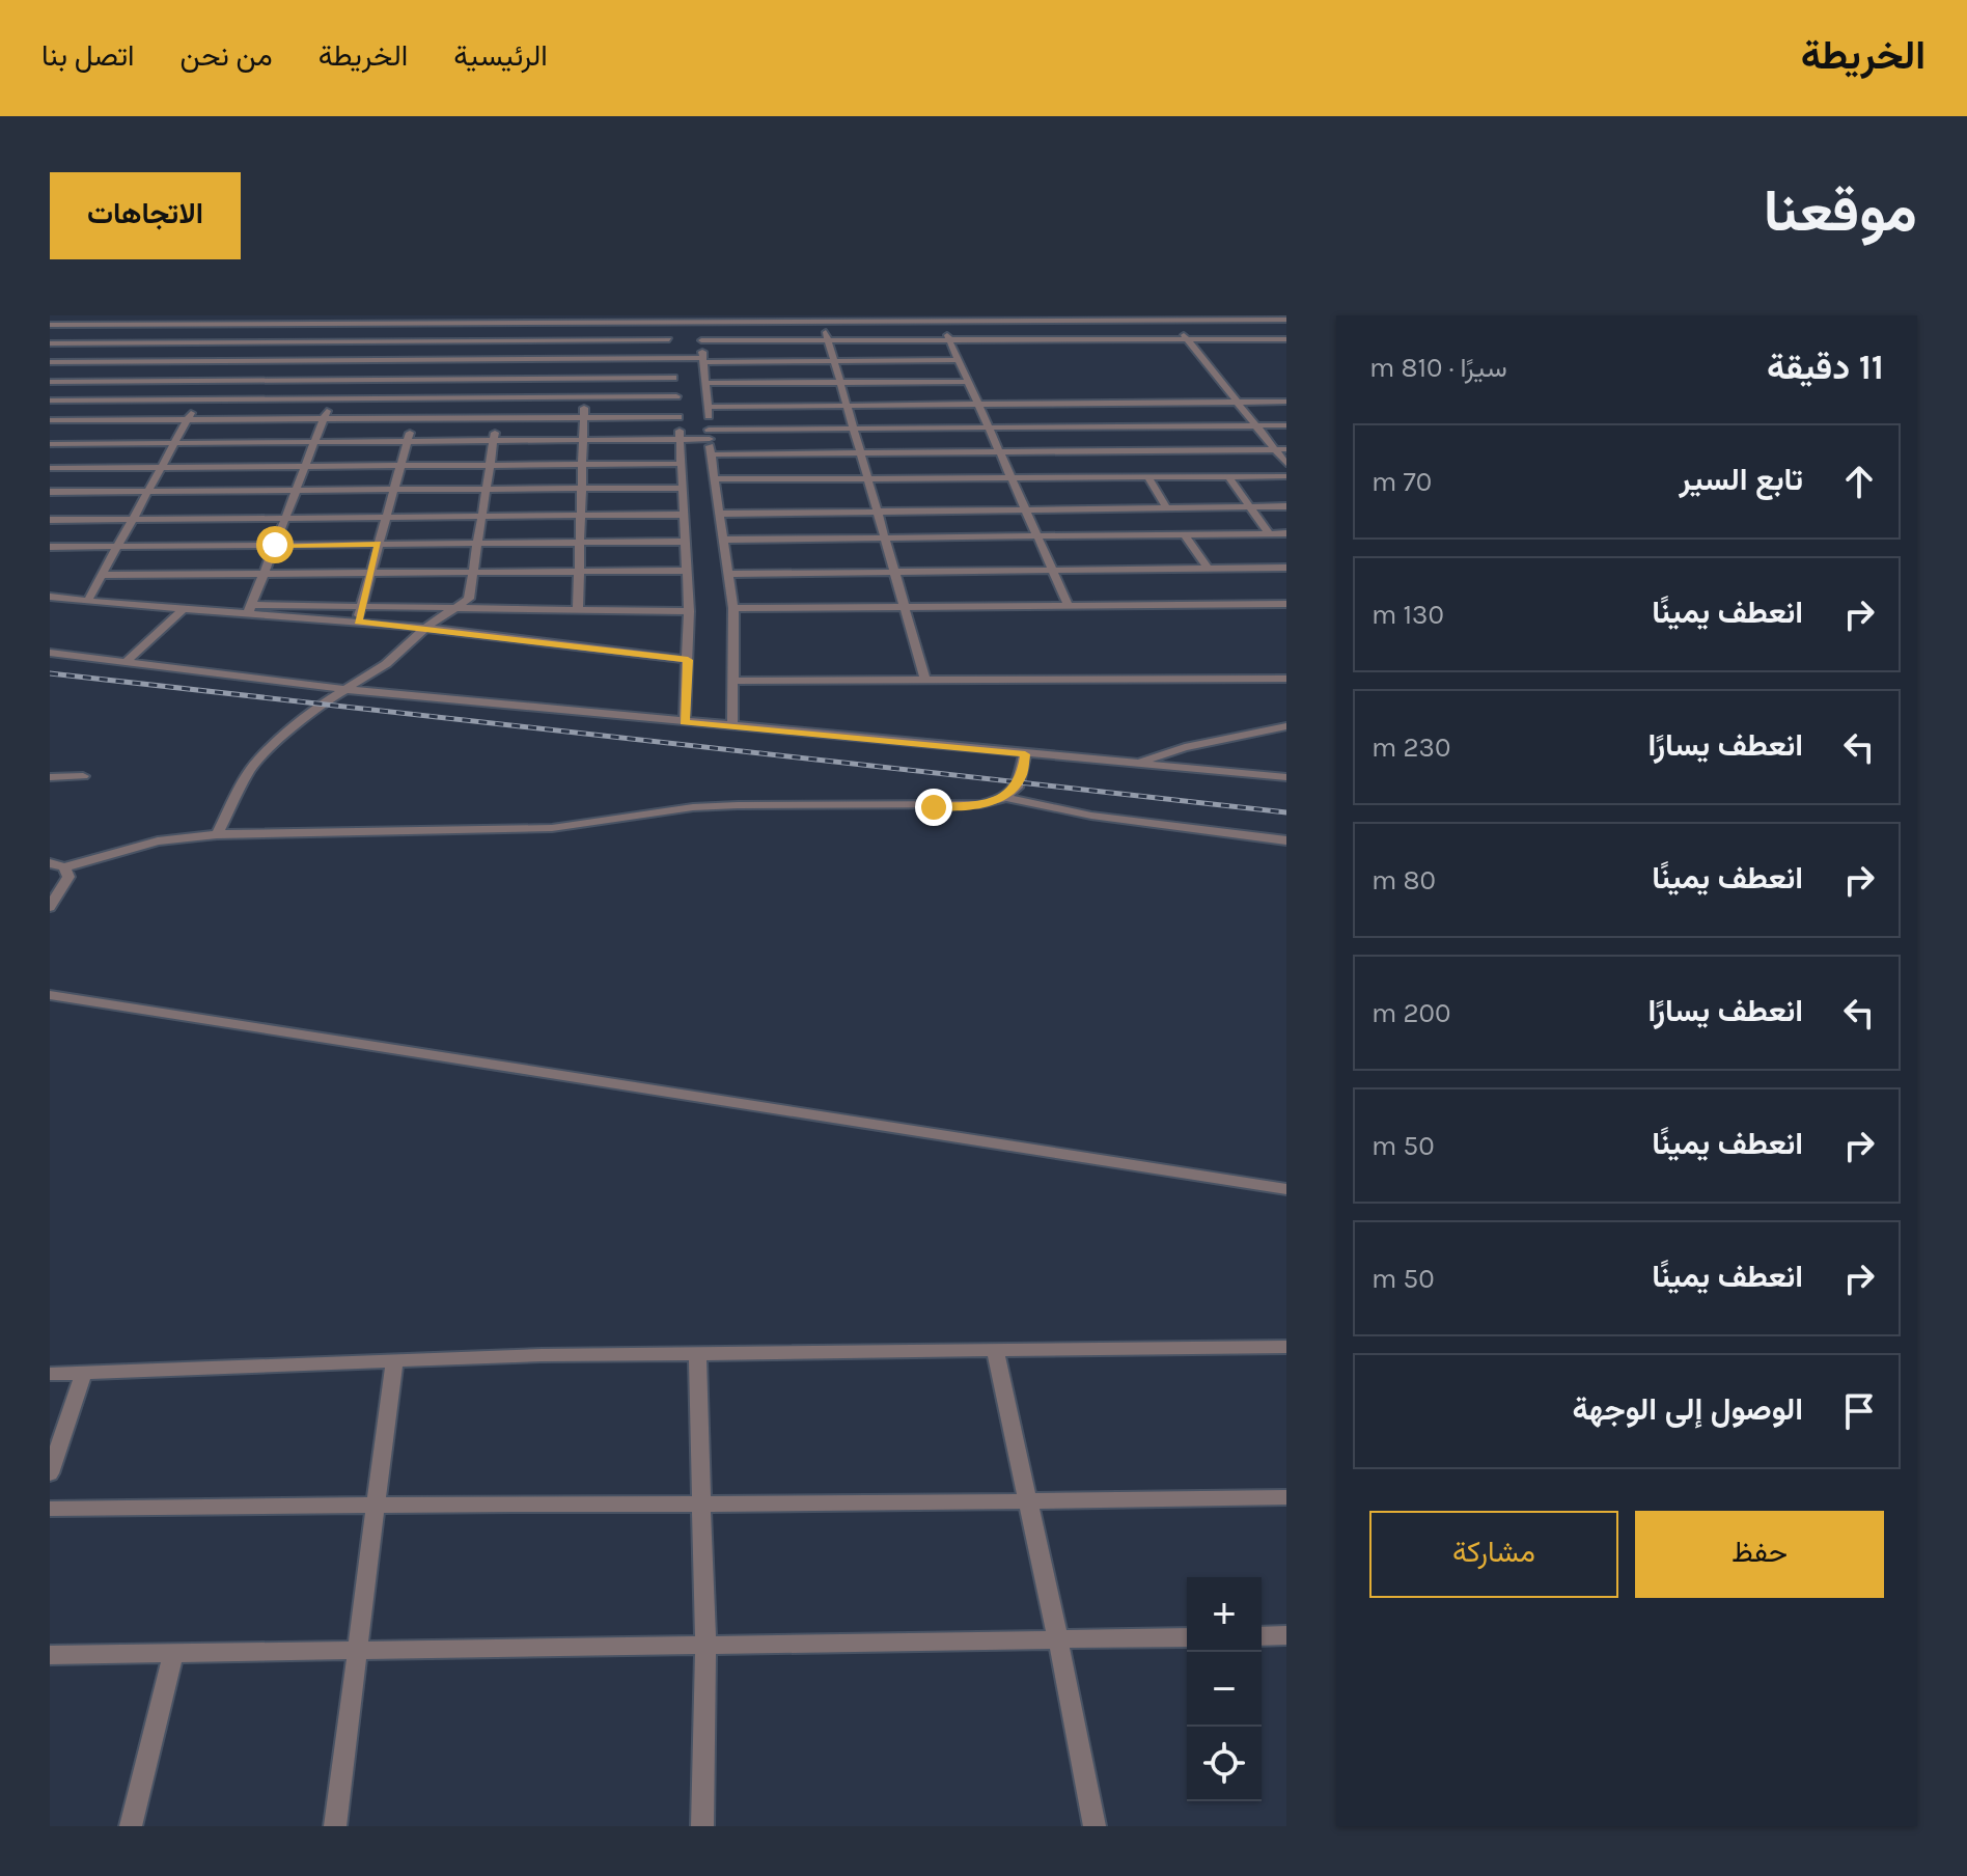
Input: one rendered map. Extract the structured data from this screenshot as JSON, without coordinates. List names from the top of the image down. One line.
{"page":{"header":"الخريطة","nav":["الرئيسية","الخريطة","من نحن","اتصل بنا"],"title":"موقعنا","buttons":["الاتجاهات",["حفظ","مشاركة"]],"heading":["11 دقيقة","سيرًا · 810 m"],"list":[["تابع السير","70 m"],["انعطف يمينًا","130 m"],["انعطف يسارًا","230 m"],["انعطف يمينًا","80 m"],["انعطف يسارًا","200 m"],["انعطف يمينًا","50 m"],["انعطف يمينًا","50 m"],"الوصول إلى الوجهة"],"map_buttons":["+","−"]}}
